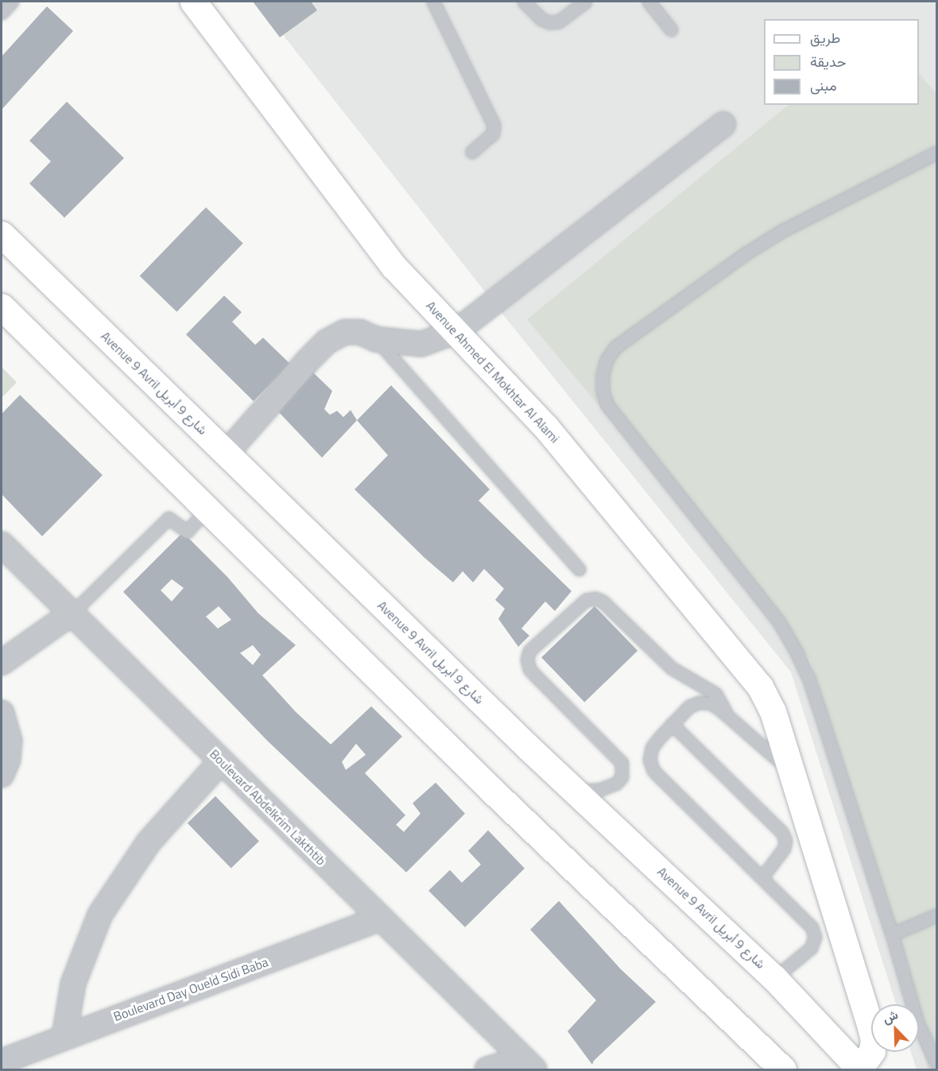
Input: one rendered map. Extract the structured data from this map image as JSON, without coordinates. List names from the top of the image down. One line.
{"streets":{"main road":["Avenue Ahmed El Mokhtar Al Alami","Avenue 9 Avril شارع 9 أبريل"],"street":["Boulevard Abdelkrim Lakthtib","Boulevard Day Oueld Sidi Baba"]},"crossings":[["Avenue Ahmed El Mokhtar Al Alami","Avenue 9 Avril شارع 9 أبريل"],["Boulevard Abdelkrim Lakthtib","Boulevard Day Oueld Sidi Baba"]],"legend":["طريق","حديقة","مبنى"],"north":"top left"}
